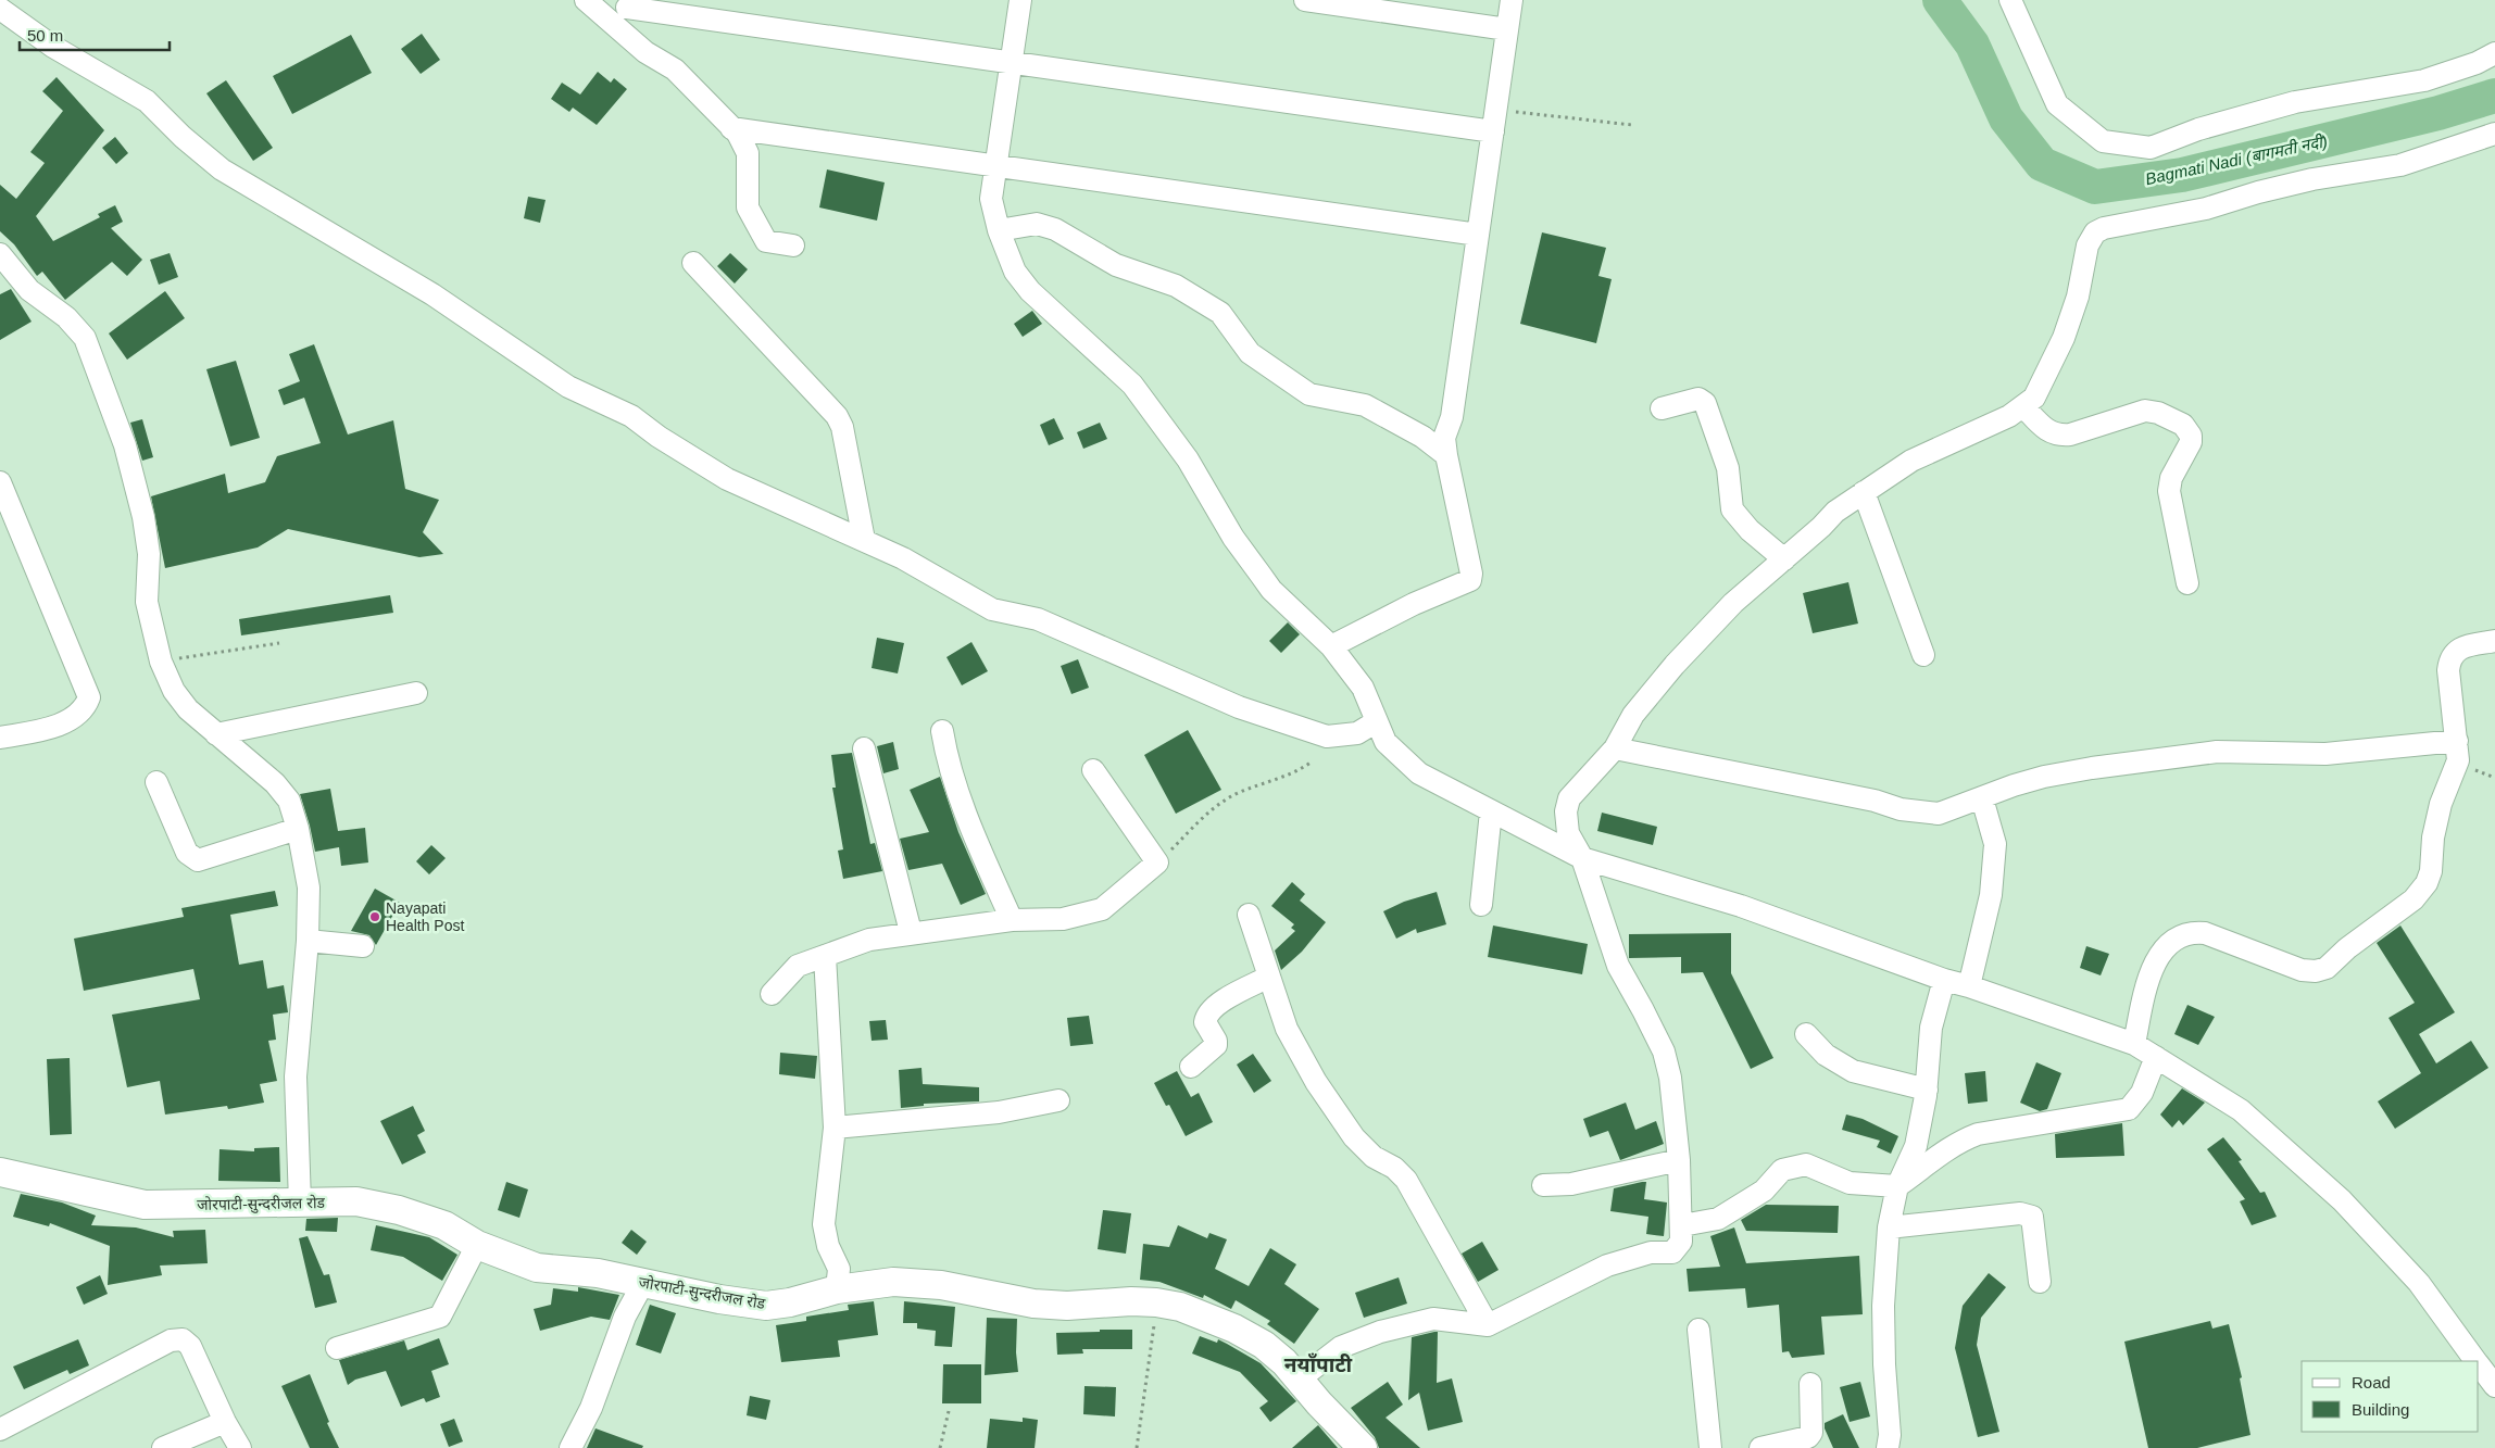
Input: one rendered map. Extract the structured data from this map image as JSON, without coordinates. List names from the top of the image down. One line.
{"streets":{"main road":["जोरपाटी-सुन्दरीजल रोड"]},"districts":["नयाँपाटी"],"water":["Bagmati Nadi (बागमती नदी)"],"places":["Nayapati Health Post"],"legend":["Road","Building"],"scale_bar":"50 m"}
